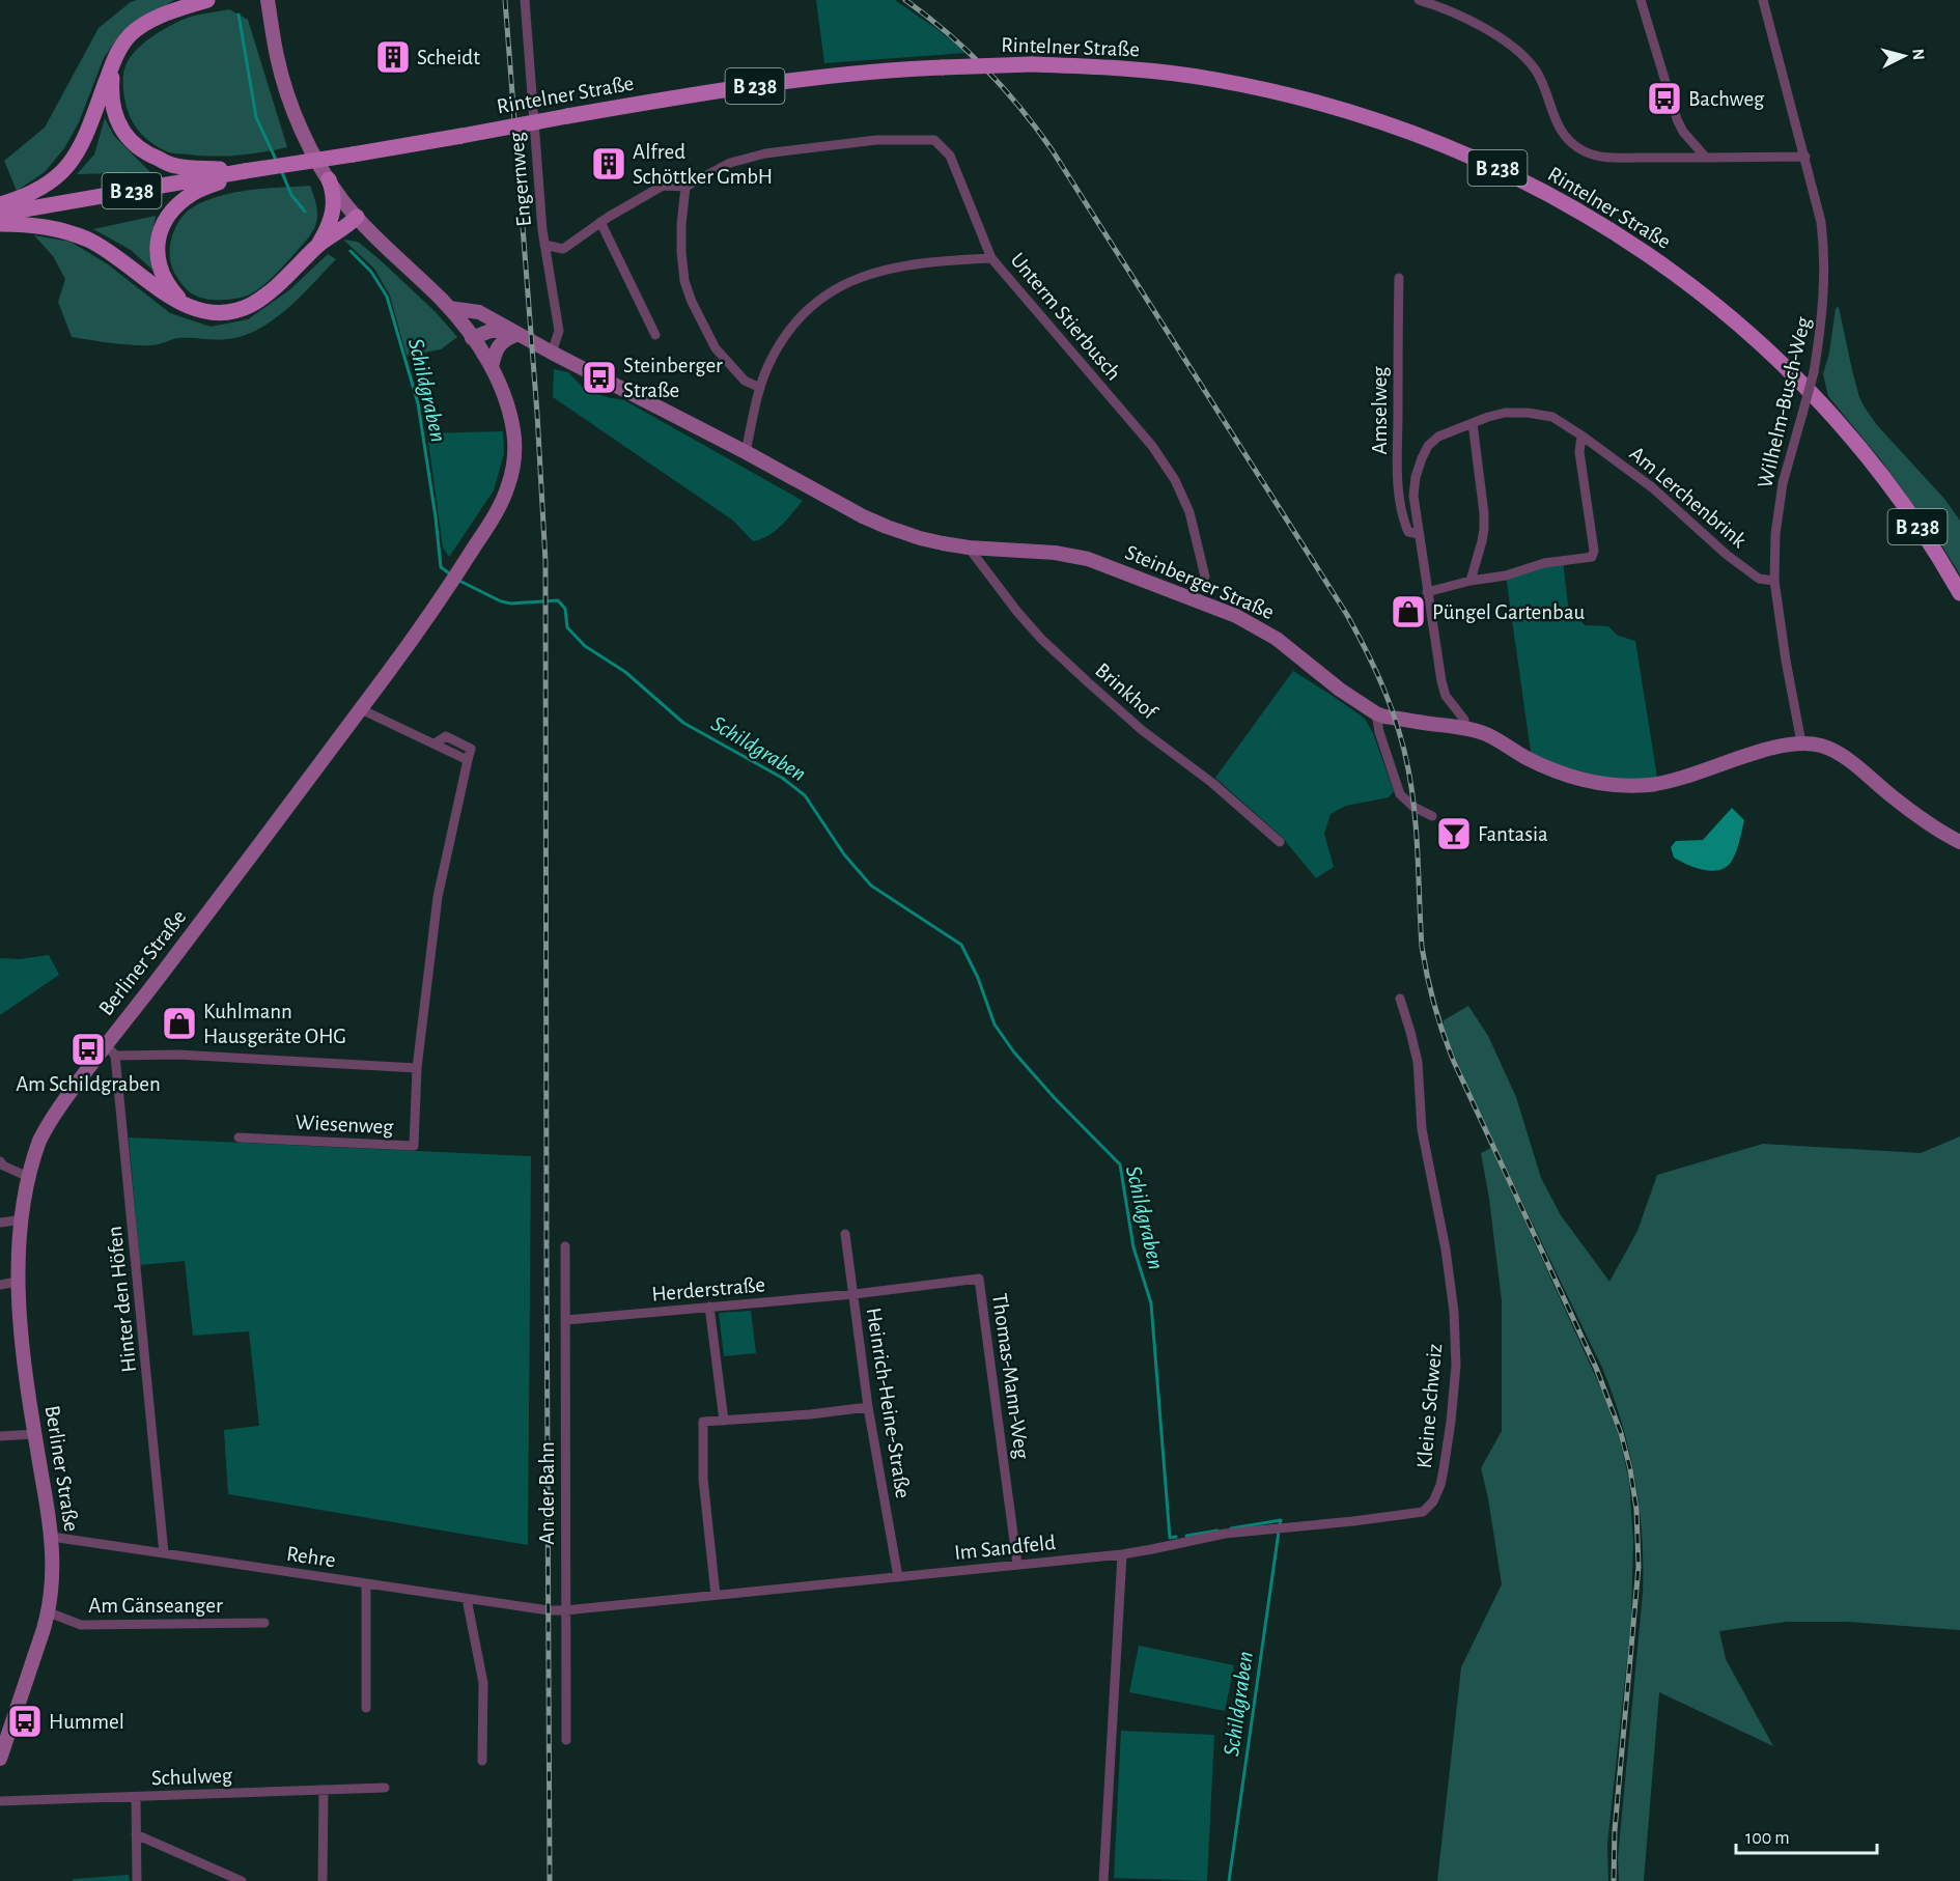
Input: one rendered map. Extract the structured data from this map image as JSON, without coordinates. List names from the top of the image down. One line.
{"streets":{"main road":["Rintelner Straße","B 238","Steinberger Straße","Berliner Straße"],"street":["Engernweg","Unterm Stierbusch","Wilhelm-Busch-Weg","Amselweg","Am Lerchenbrink","Brinkhof","Wiesenweg","Herderstraße","Hinter den Höfen","Thomas-Mann-Weg","Heinrich-Heine-Straße","Kleine Schweiz","An der Bahn","Im Sandfeld","Rehre","Am Gänseanger","Schulweg"]},"crossings":[["Rintelner Straße","B 238"],["B 238","Berliner Straße"],["Engernweg","Steinberger Straße"],["Unterm Stierbusch","Steinberger Straße"],["Wilhelm-Busch-Weg","Am Lerchenbrink"],["Wilhelm-Busch-Weg","Steinberger Straße"],["Amselweg","Am Lerchenbrink"],["Am Lerchenbrink","Steinberger Straße"],["Steinberger Straße","Brinkhof"],["Steinberger Straße","Berliner Straße"],["Berliner Straße","Hinter den Höfen"],["Berliner Straße","Rehre"],["Berliner Straße","Am Gänseanger"],["Herderstraße","Thomas-Mann-Weg"],["Herderstraße","Heinrich-Heine-Straße"],["Herderstraße","An der Bahn"],["Hinter den Höfen","Rehre"],["Thomas-Mann-Weg","Heinrich-Heine-Straße"],["Thomas-Mann-Weg","Im Sandfeld"],["Heinrich-Heine-Straße","Im Sandfeld"],["Kleine Schweiz","Im Sandfeld"],["An der Bahn","Im Sandfeld"],["An der Bahn","Rehre"],["Im Sandfeld","Rehre"]],"water":["Schildgraben"],"places":{"building":["Scheidt","Alfred Schöttker GmbH"],"bus stop":["Bachweg","Steinberger Straße","Am Schildgraben","Hummel"],"shop":["Püngel Gartenbau","Kuhlmann Hausgeräte OHG"],"bar":["Fantasia"]},"scale_bar":"100 m","north":"right"}
